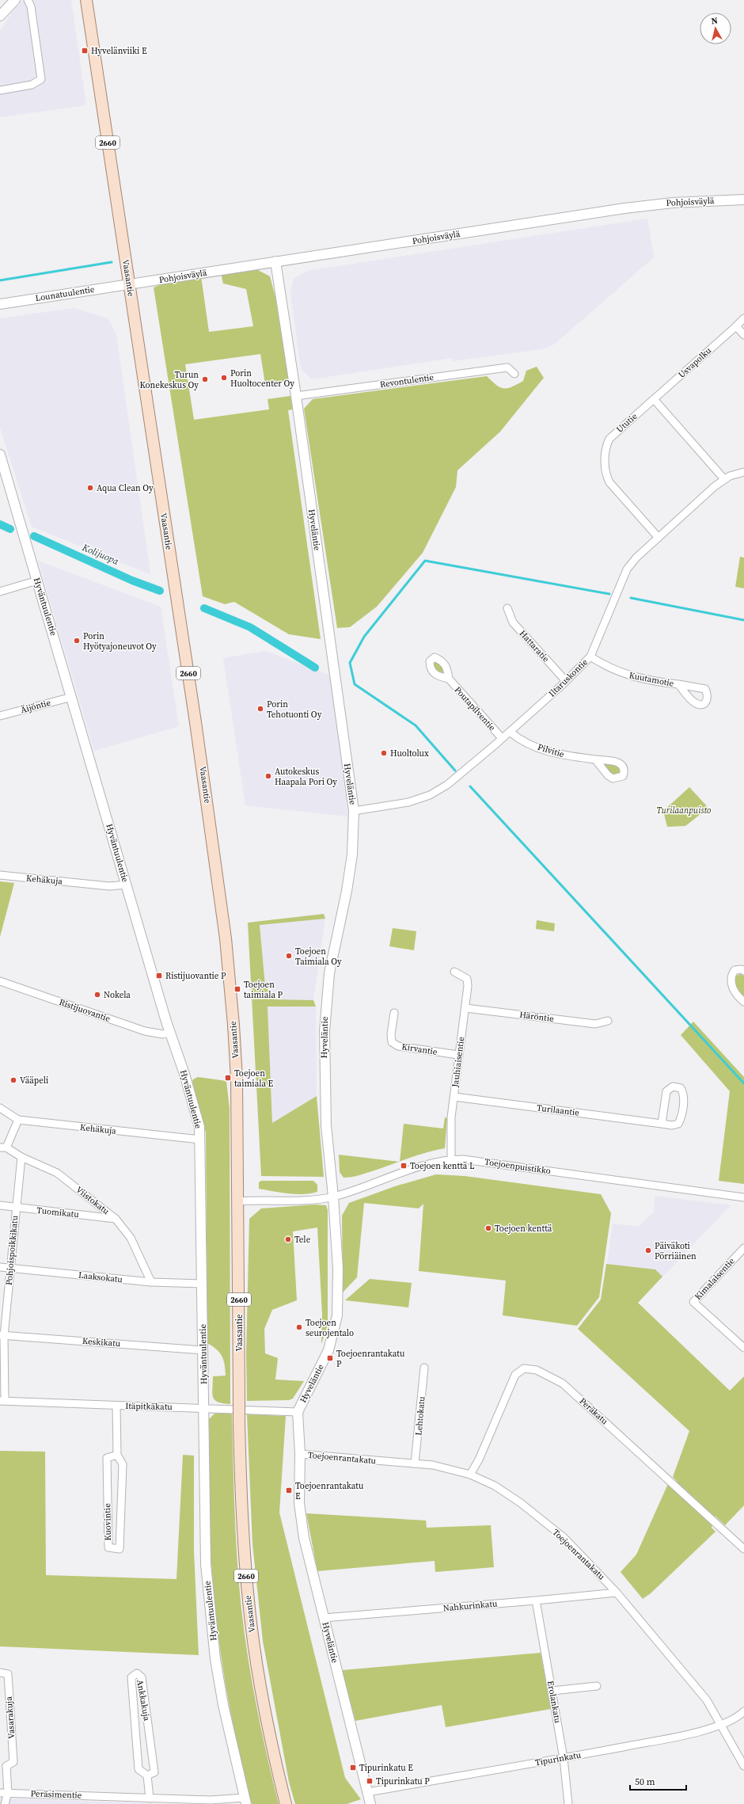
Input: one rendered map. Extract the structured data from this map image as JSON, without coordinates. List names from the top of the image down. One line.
{"streets":{"main road":["2660","Vaasantie"],"street":["Pohjoisväylä","Lounatuulentie","Usvapolku","Revontulentie","Ututie","Hyveläntie","Hyväntuulentie","Hattaratie","Iltaruskontie","Kuutamotie","Äijöntie","Poutapilventie","Pilvitie","Kehäkuja","Ristijuovantie","Häröntie","Kirvantie","Jauhiaisentie","Turilaantie","Toejoenpuistikko","Viistokatu","Tuomikatu","Pohjoispoikkikatu","Laaksokatu","Kimalaisentie","Keskikatu","Itäpitkäkatu","Peräkatu","Lehtokatu","Toejoenrantakatu","Kuovintie","Nahkurinkatu","Ankkakuja","Erolankatu","Vasarakuja","Tipurinkatu","Peräsimentie"]},"crossings":[["Pohjoisväylä","Vaasantie"],["Pohjoisväylä","Lounatuulentie"],["Pohjoisväylä","Hyveläntie"],["Vaasantie","Lounatuulentie"],["Vaasantie","Toejoenpuistikko"],["Usvapolku","Ututie"],["Revontulentie","Hyveläntie"],["Ututie","Iltaruskontie"],["Hyveläntie","Iltaruskontie"],["Hyveläntie","Toejoenpuistikko"],["Hyveläntie","Itäpitkäkatu"],["Hyveläntie","Toejoenrantakatu"],["Hyveläntie","Nahkurinkatu"],["Hyveläntie","Tipurinkatu"],["Hyväntuulentie","Äijöntie"],["Hyväntuulentie","Kehäkuja"],["Hyväntuulentie","Ristijuovantie"],["Hyväntuulentie","Laaksokatu"],["Hyväntuulentie","Keskikatu"],["Hyväntuulentie","Itäpitkäkatu"],["Hyväntuulentie","Peräsimentie"],["Hattaratie","Iltaruskontie"],["Iltaruskontie","Kuutamotie"],["Iltaruskontie","Poutapilventie"],["Iltaruskontie","Pilvitie"],["Häröntie","Jauhiaisentie"],["Kirvantie","Jauhiaisentie"],["Jauhiaisentie","Turilaantie"],["Jauhiaisentie","Toejoenpuistikko"],["Viistokatu","Tuomikatu"],["Viistokatu","Pohjoispoikkikatu"],["Viistokatu","Laaksokatu"],["Tuomikatu","Pohjoispoikkikatu"],["Pohjoispoikkikatu","Laaksokatu"],["Pohjoispoikkikatu","Keskikatu"],["Pohjoispoikkikatu","Itäpitkäkatu"],["Itäpitkäkatu","Kuovintie"],["Peräkatu","Toejoenrantakatu"],["Lehtokatu","Toejoenrantakatu"],["Toejoenrantakatu","Nahkurinkatu"],["Toejoenrantakatu","Tipurinkatu"],["Nahkurinkatu","Erolankatu"],["Erolankatu","Tipurinkatu"]],"water":["Kolijuopa"],"parks":["Turilaanpuisto"],"places":{"transit":["Hyvelänviiki E","Ristijuovantie P","Toejoen taimiala P","Toejoen taimiala E","Toejoen kenttä L","Toejoenrantakatu P","Toejoenrantakatu E","Tipurinkatu E","Tipurinkatu P"],"other":["Porin Huoltocenter Oy","Turun Konekeskus Oy","Aqua Clean Oy","Porin Hyötyajoneuvot Oy","Porin Tehotuonti Oy","Huoltolux","Autokeskus Haapala Pori Oy","Toejoen Taimiala Oy","Nokela","Vääpeli","Toejoen kenttä","Tele","Päiväkoti Pörriäinen","Toejoen seurojentalo"]},"scale_bar":"50 m","north":"top"}
